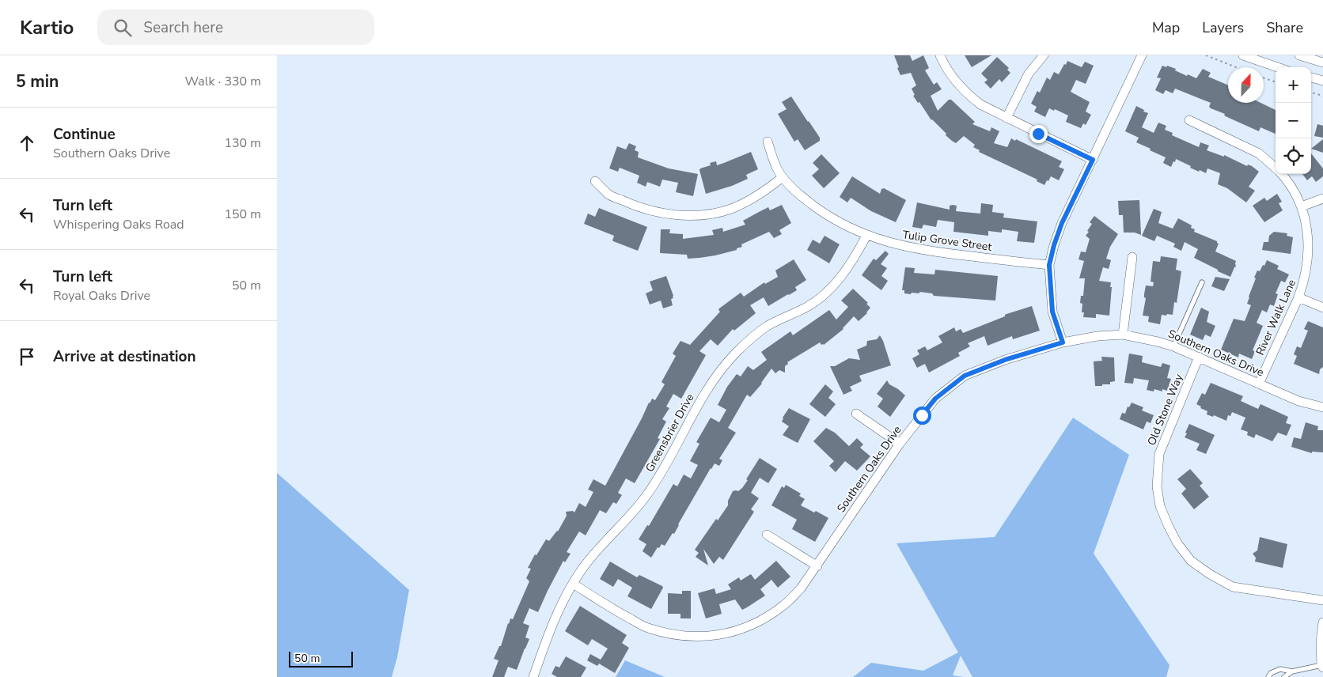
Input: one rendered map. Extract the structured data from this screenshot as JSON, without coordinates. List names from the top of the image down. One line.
{"streets":{"street":["Tulip Grove Street","River Walk Lane","Southern Oaks Drive","Old Stone Way","Greensbrier Drive"]},"crossings":[["Tulip Grove Street","Greensbrier Drive"],["River Walk Lane","Southern Oaks Drive"],["Southern Oaks Drive","Old Stone Way"],["Southern Oaks Drive","Greensbrier Drive"]],"scale_bar":"50 m","north":"top","page":{"header":"Kartio","search":"Search here","nav":["Map","Layers","Share"],"heading":["5 min","Walk · 330 m"],"map_buttons":["+","−"],"list":[["Continue","Southern Oaks Drive","130 m"],["Turn left","Whispering Oaks Road","150 m"],["Turn left","Royal Oaks Drive","50 m"],"Arrive at destination"],"scale":"50 m"}}
